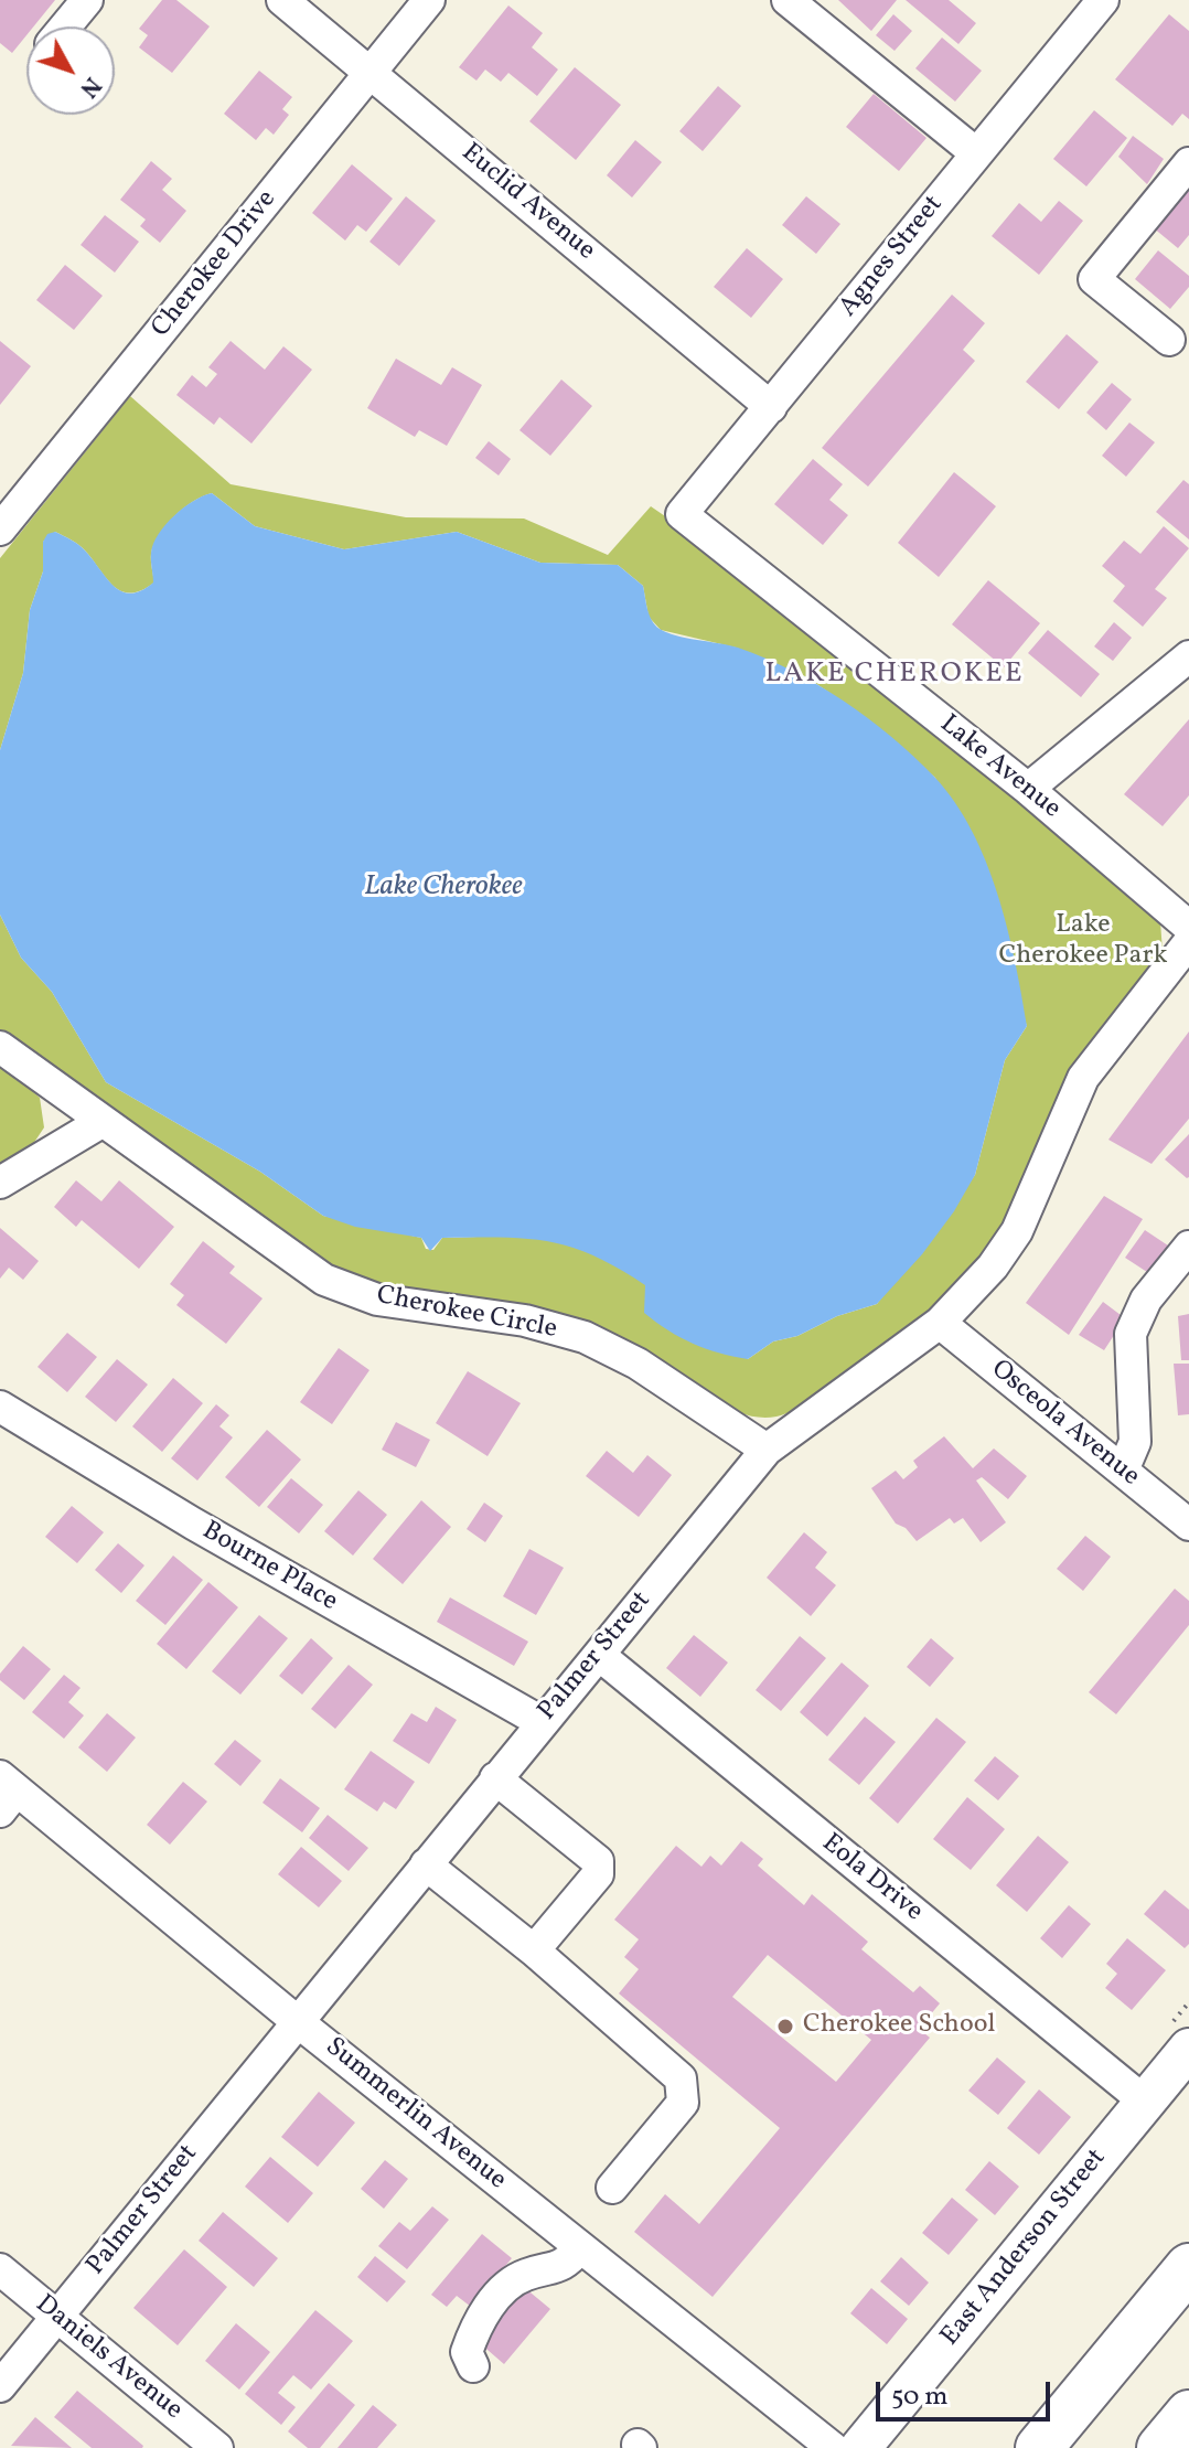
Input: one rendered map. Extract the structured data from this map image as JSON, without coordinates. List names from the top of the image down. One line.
{"streets":{"main road":["East Anderson Street"],"street":["Euclid Avenue","Agnes Street","Cherokee Drive","Lake Avenue","Cherokee Circle","Osceola Avenue","Bourne Place","Palmer Street","Eola Drive","Summerlin Avenue","Daniels Avenue"]},"crossings":[["Euclid Avenue","Agnes Street"],["Euclid Avenue","Cherokee Drive"],["Agnes Street","Lake Avenue"],["Cherokee Circle","Palmer Street"],["Osceola Avenue","Palmer Street"],["Bourne Place","Palmer Street"],["Palmer Street","Eola Drive"],["Palmer Street","Summerlin Avenue"],["Palmer Street","Daniels Avenue"],["Eola Drive","East Anderson Street"]],"districts":["LAKE CHEROKEE"],"water":["Lake Cherokee"],"parks":["Lake Cherokee Park"],"places":["Cherokee School"],"scale_bar":"50 m","north":"bottom right"}
